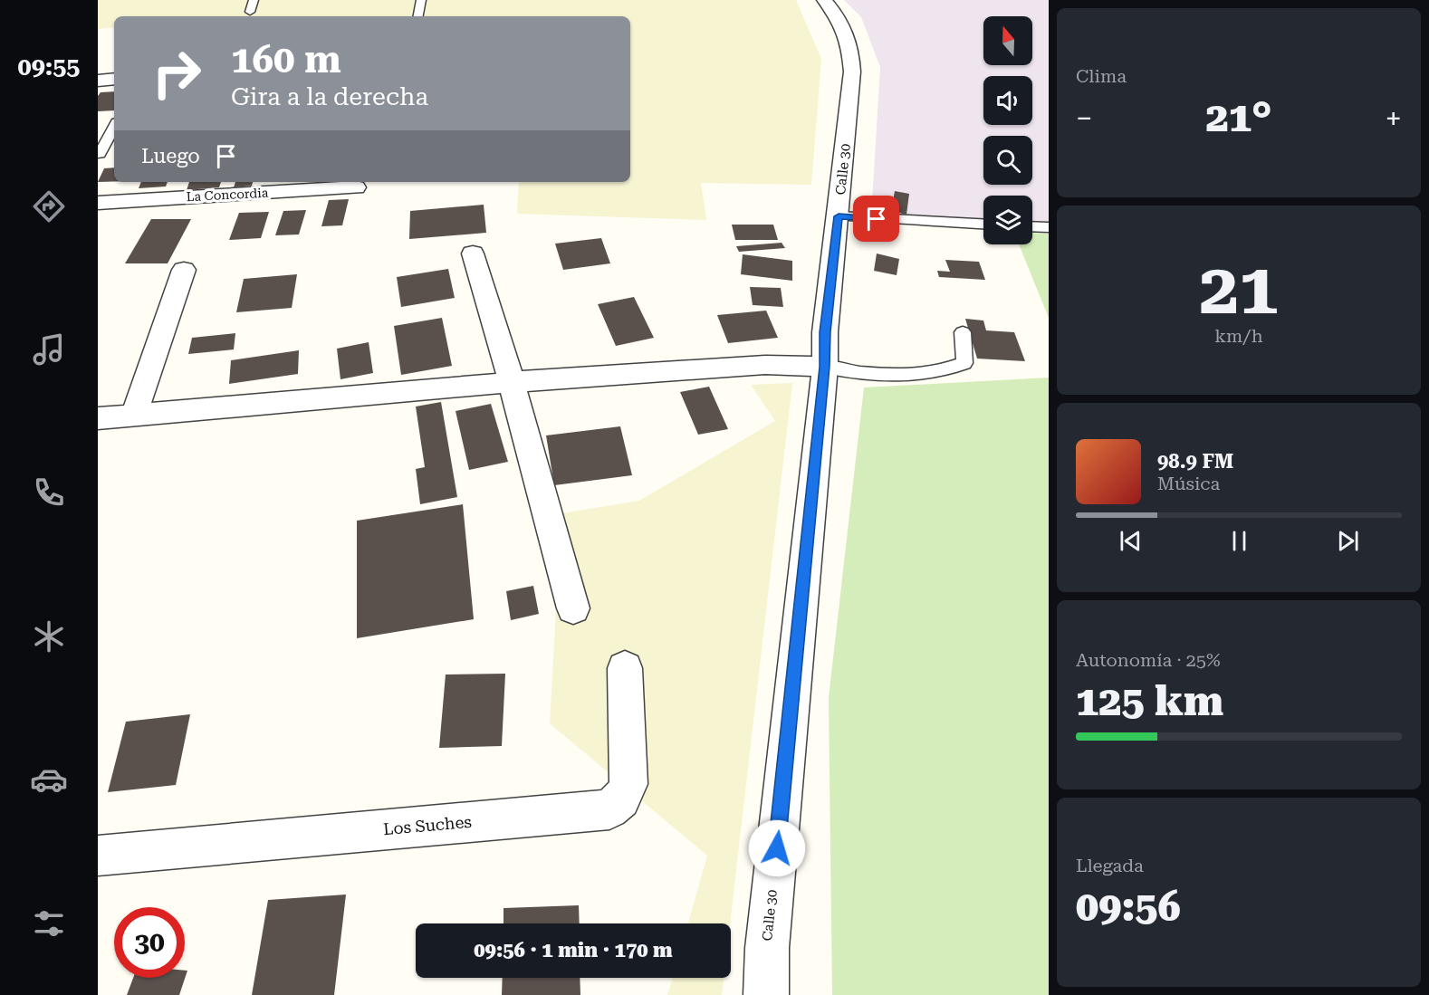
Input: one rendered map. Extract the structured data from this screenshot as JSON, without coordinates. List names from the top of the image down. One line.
{"streets":{"street":["Calle 30","La Concordia","Los Suches"]},"north":"top","page":{"tabs":"09:55","tile":["Clima",["21","km/h"],["Autonomía · 25%","125 km"],["Llegada","09:56"]],"turn":["160 m","Gira a la derecha"],"heat":["−","21°","+"],"then":"Luego","song":["98.9 FM","Música"],"limit":"30","trip":"09:56 · 1 min · 170 m"}}
